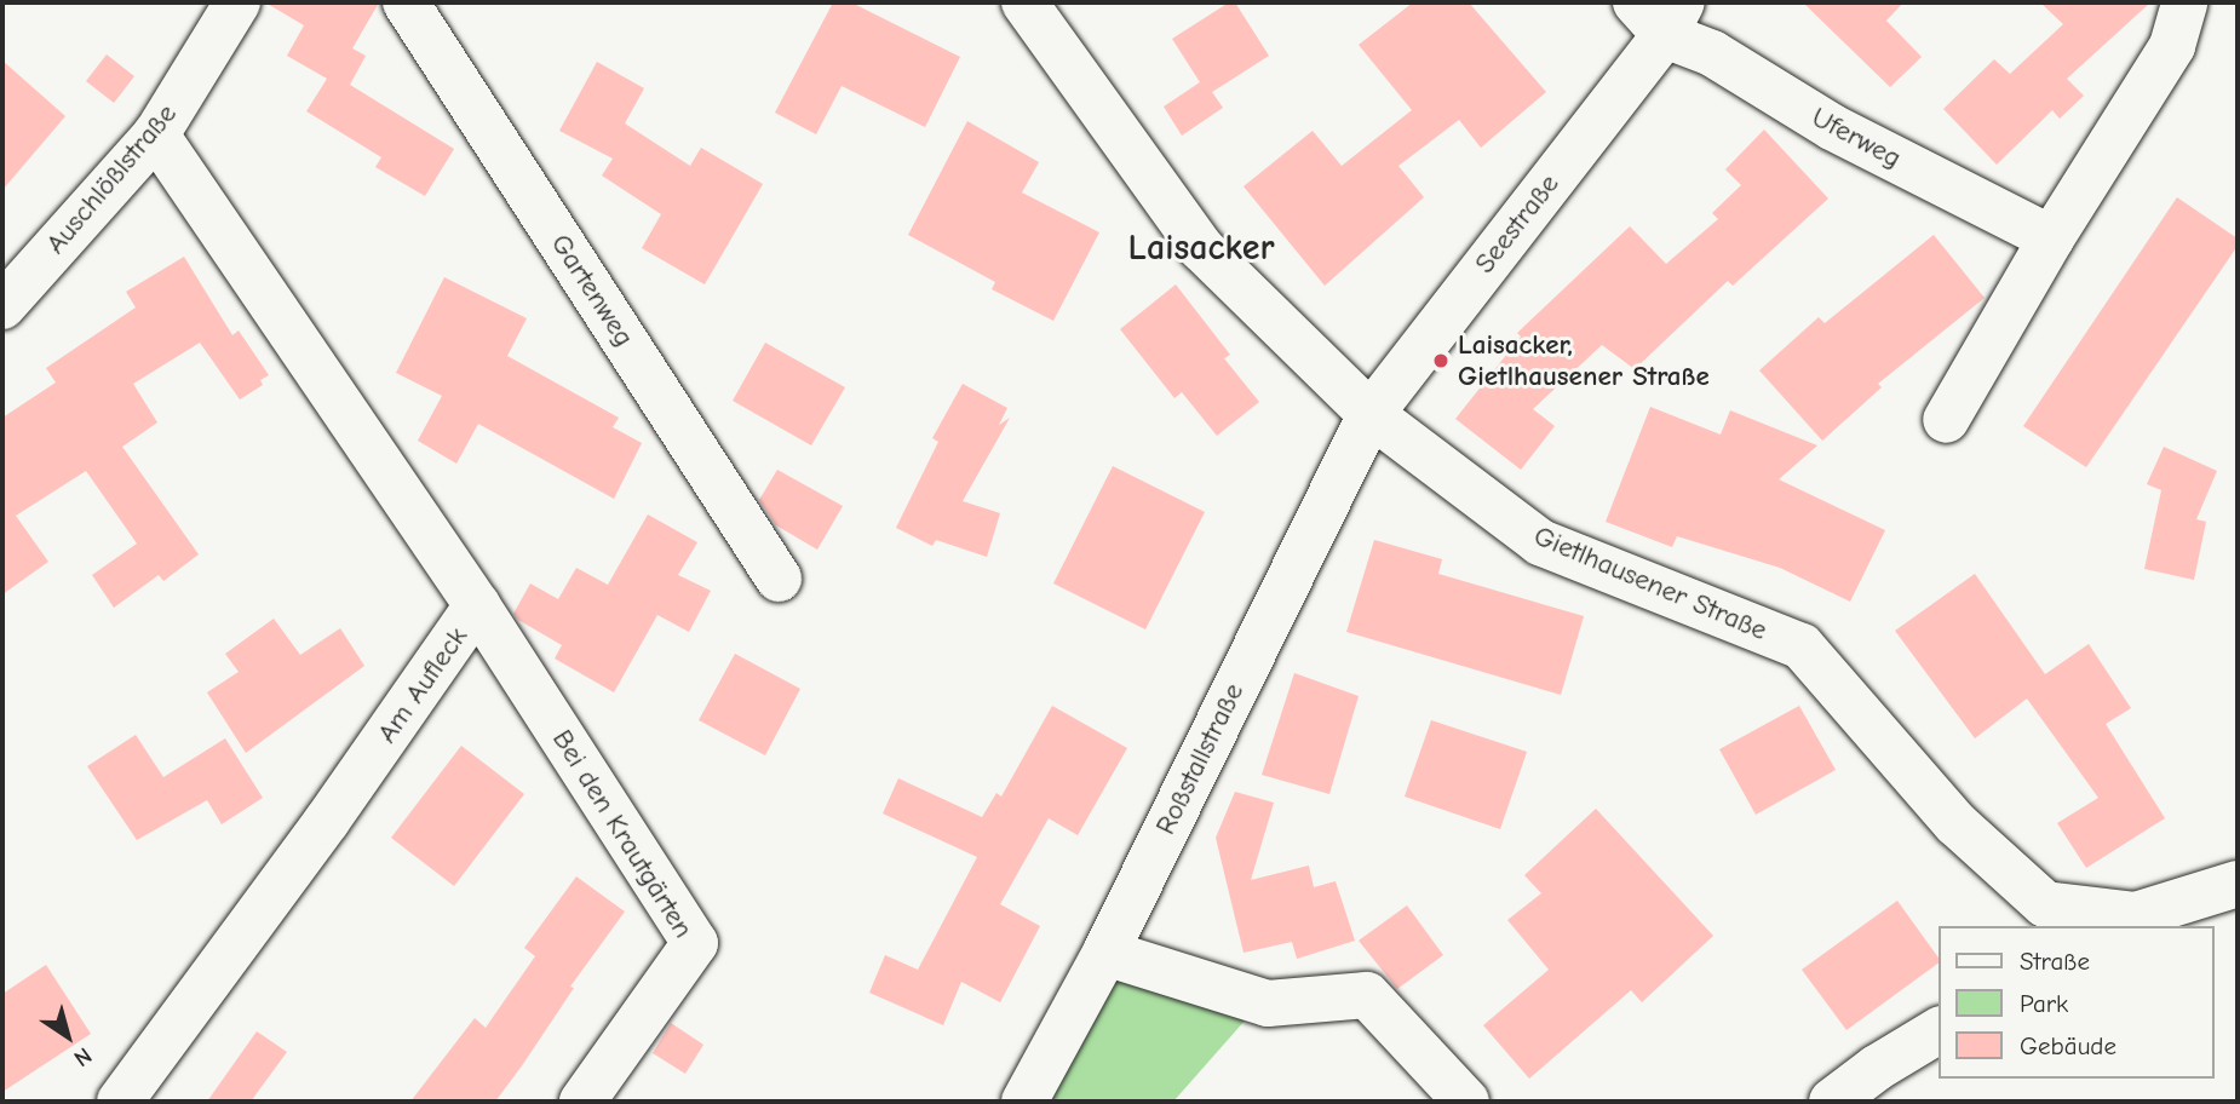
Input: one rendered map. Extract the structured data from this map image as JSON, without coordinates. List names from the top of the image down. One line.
{"streets":{"street":["Uferweg","Auschlößlstraße","Seestraße","Gartenweg","Gietlhausener Straße","Am Aufleck","Roßstallstraße","Bei den Krautgärten"]},"crossings":[["Uferweg","Seestraße"],["Auschlößlstraße","Am Aufleck"],["Seestraße","Gietlhausener Straße"],["Seestraße","Roßstallstraße"],["Gietlhausener Straße","Roßstallstraße"],["Am Aufleck","Bei den Krautgärten"]],"districts":["Laisacker"],"places":["Laisacker, Gietlhausener Straße"],"legend":["Straße","Park","Gebäude"],"north":"bottom right"}
